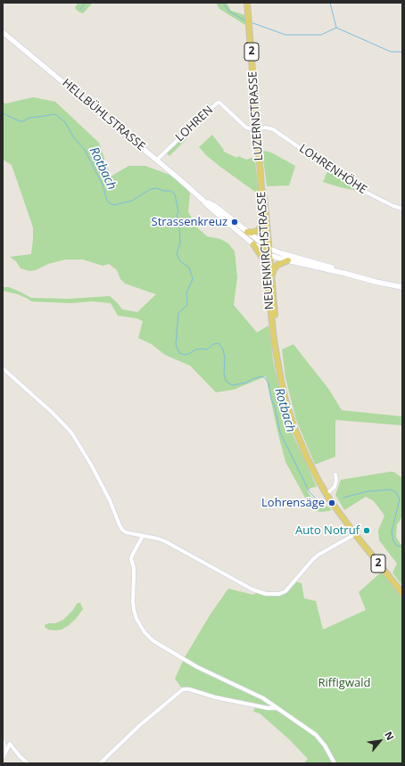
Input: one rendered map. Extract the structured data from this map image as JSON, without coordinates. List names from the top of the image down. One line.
{"streets":{"main road":["2","HELLBÜHLSTRASSE","LUZERNSTRASSE","NEUENKIRCHSTRASSE"],"street":["LOHREN","LOHRENHÖHE"]},"crossings":[["HELLBÜHLSTRASSE","LOHREN"],["HELLBÜHLSTRASSE","NEUENKIRCHSTRASSE"],["LUZERNSTRASSE","NEUENKIRCHSTRASSE"],["LOHREN","LOHRENHÖHE"]],"water":["Rotbach"],"parks":["Riffigwald"],"places":["Strassenkreuz","Lohrensäge","Auto Notruf"],"north":"top right"}
